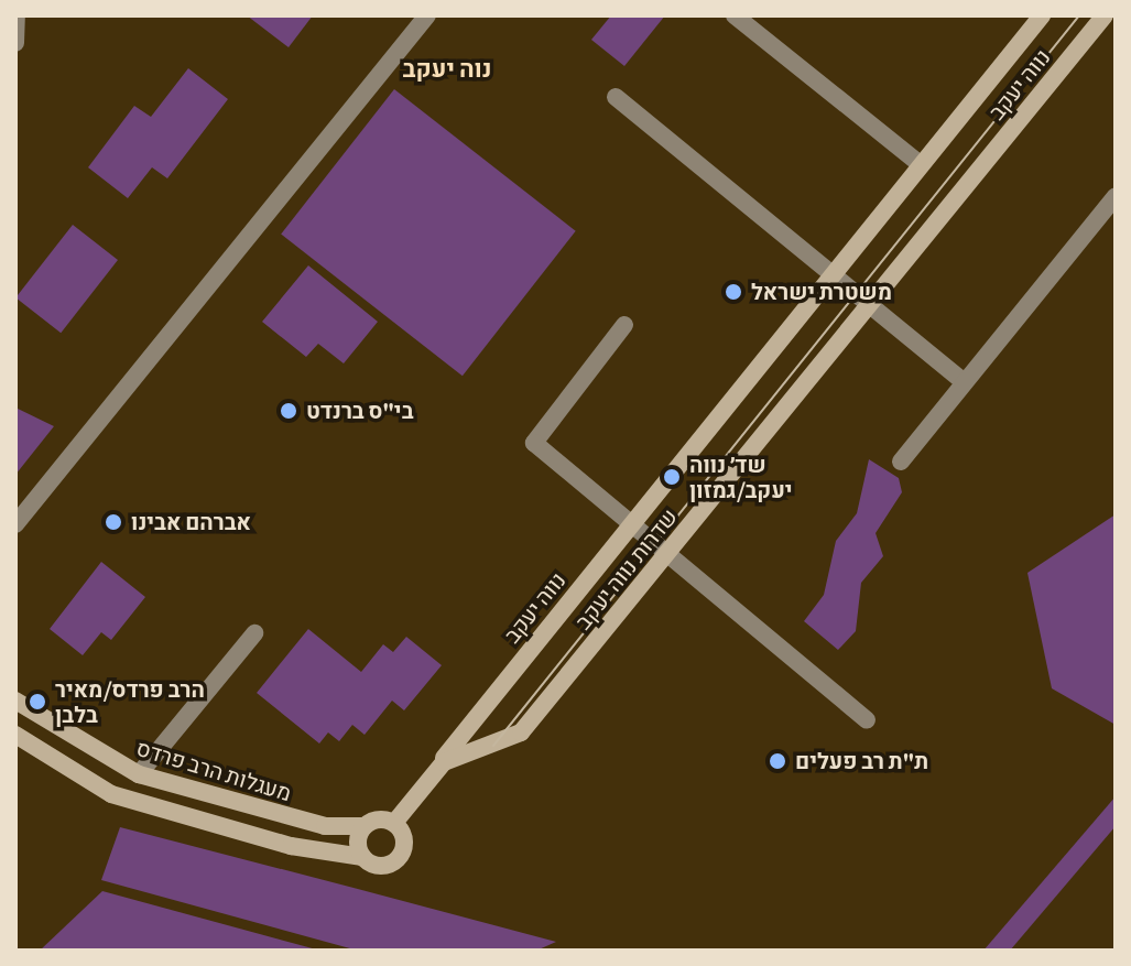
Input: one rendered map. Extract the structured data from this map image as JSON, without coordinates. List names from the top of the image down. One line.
{"streets":{"street":["נווה יעקב","שדרות נווה יעקב","מעגלות הרב פרדס"]},"crossings":[["נווה יעקב","שדרות נווה יעקב"]],"districts":["נוה יעקב"],"places":["משטרת ישראל","בי\"ס ברנדט","שד׳ נווה יעקב/גמזון","אברהם אבינו","הרב פרדס/מאיר בלבן","ת\"ת רב פעלים"]}
